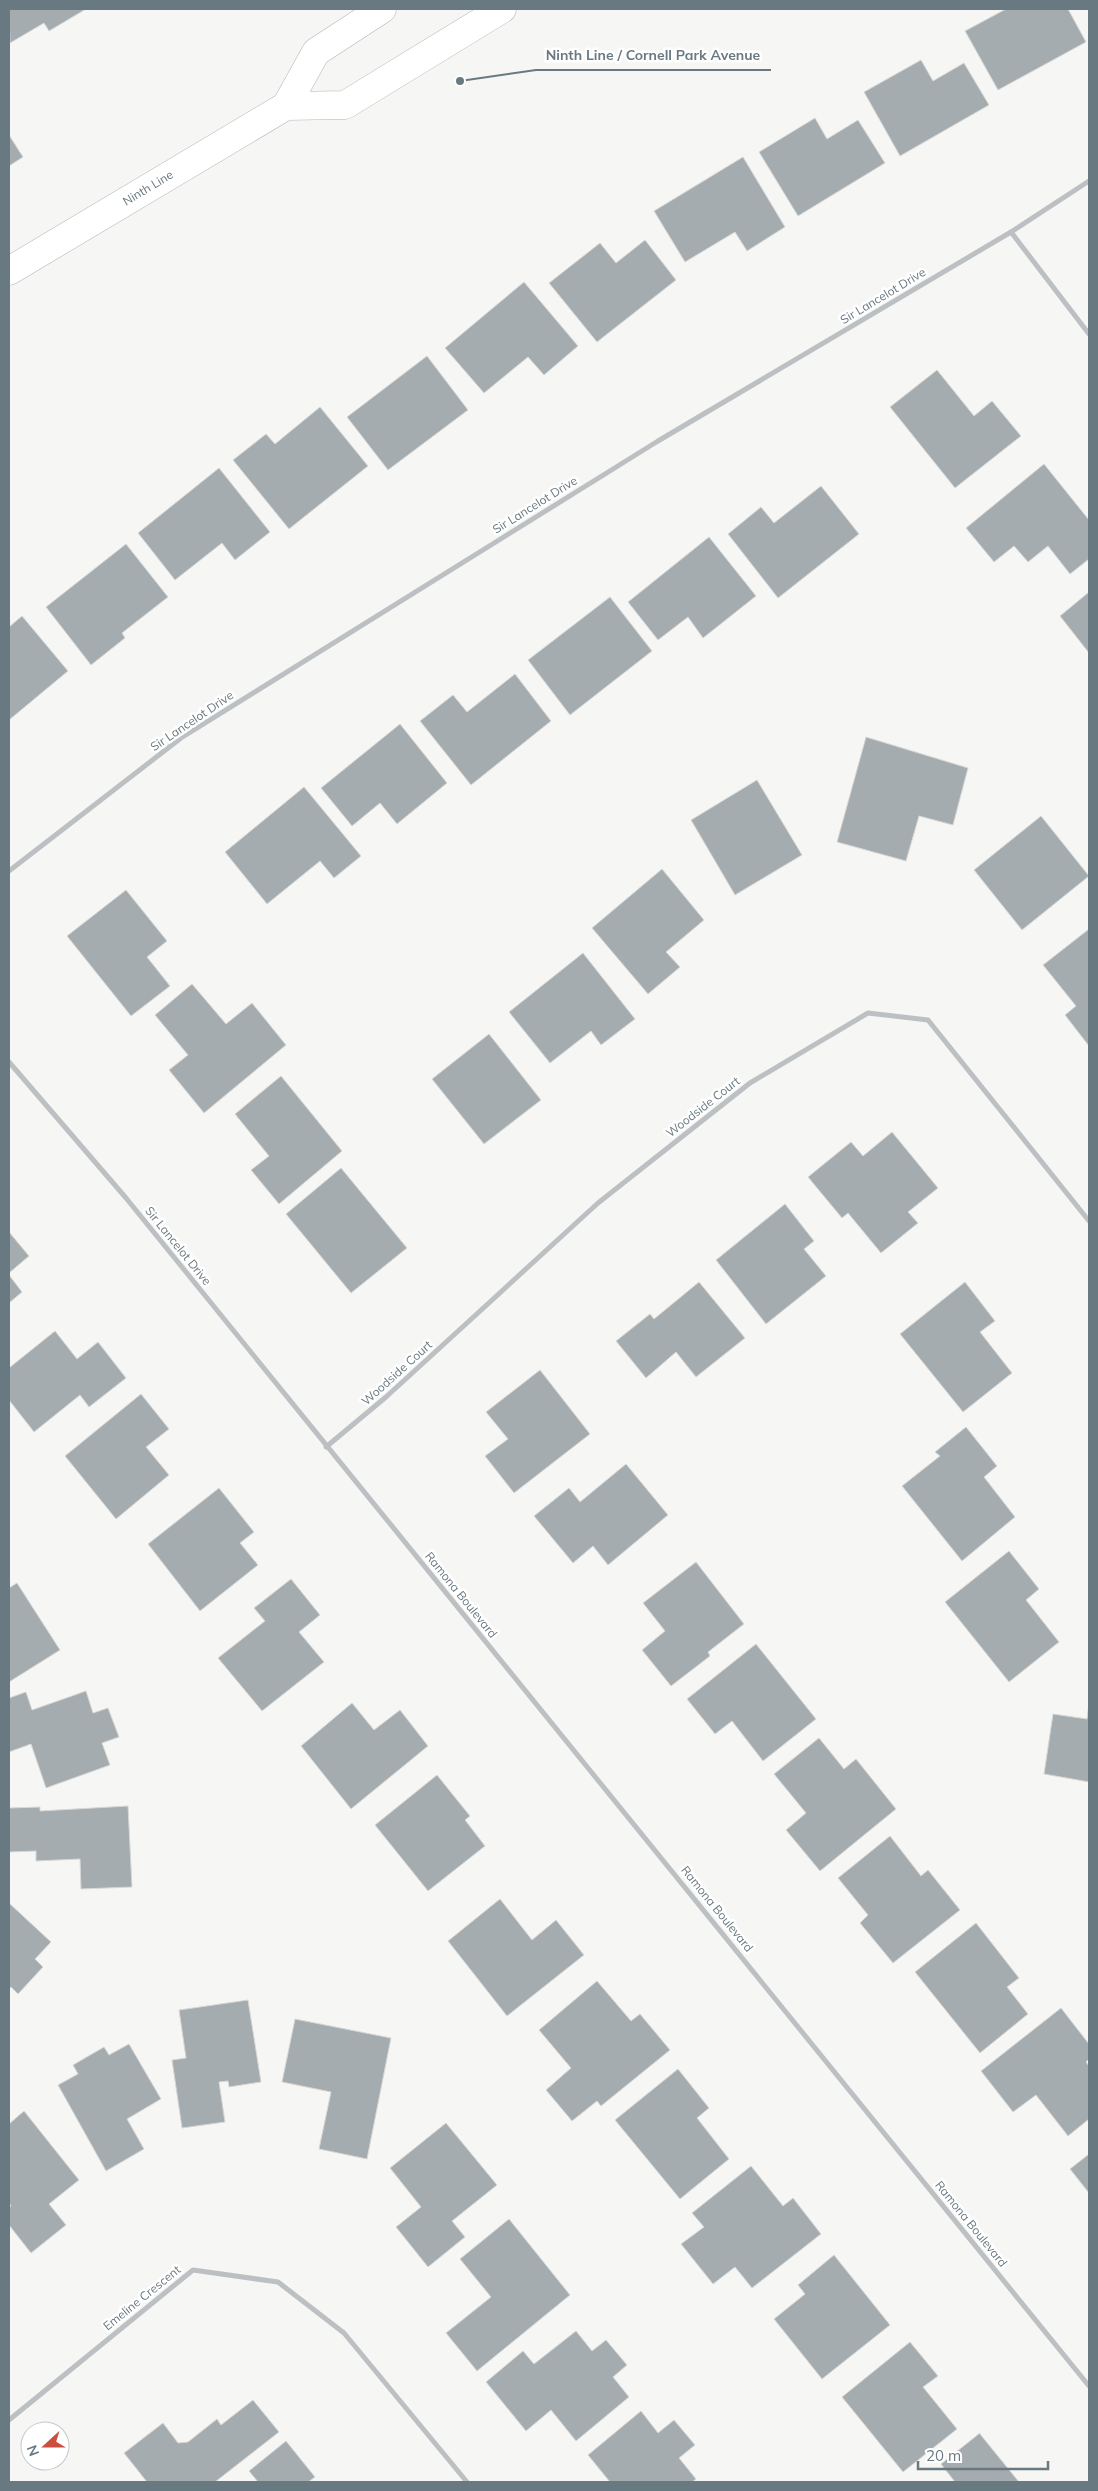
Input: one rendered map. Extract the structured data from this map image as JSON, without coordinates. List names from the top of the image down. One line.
{"streets":{"main road":["Ninth Line"],"street":["Sir Lancelot Drive","Woodside Court","Ramona Boulevard","Emeline Crescent"]},"crossings":[["Sir Lancelot Drive","Woodside Court"],["Sir Lancelot Drive","Ramona Boulevard"],["Woodside Court","Ramona Boulevard"]],"places":["Ninth Line / Cornell Park Avenue"],"scale_bar":"20 m","north":"left"}
